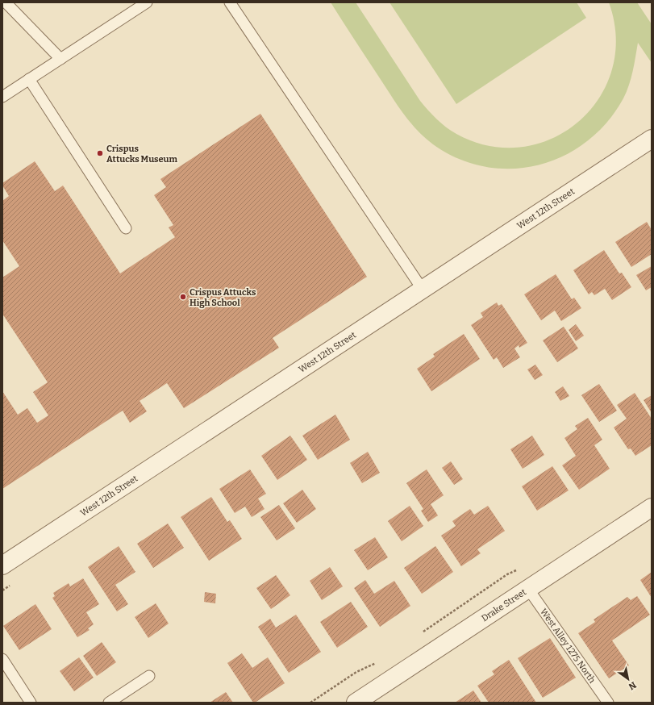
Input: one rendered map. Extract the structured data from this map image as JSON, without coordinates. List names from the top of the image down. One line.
{"streets":{"street":["West 12th Street","Drake Street"],"lane":["West Alley 1275 North"]},"crossings":[["Drake Street","West Alley 1275 North"]],"places":["Crispus Attucks Museum","Crispus Attucks High School"],"north":"bottom right"}
